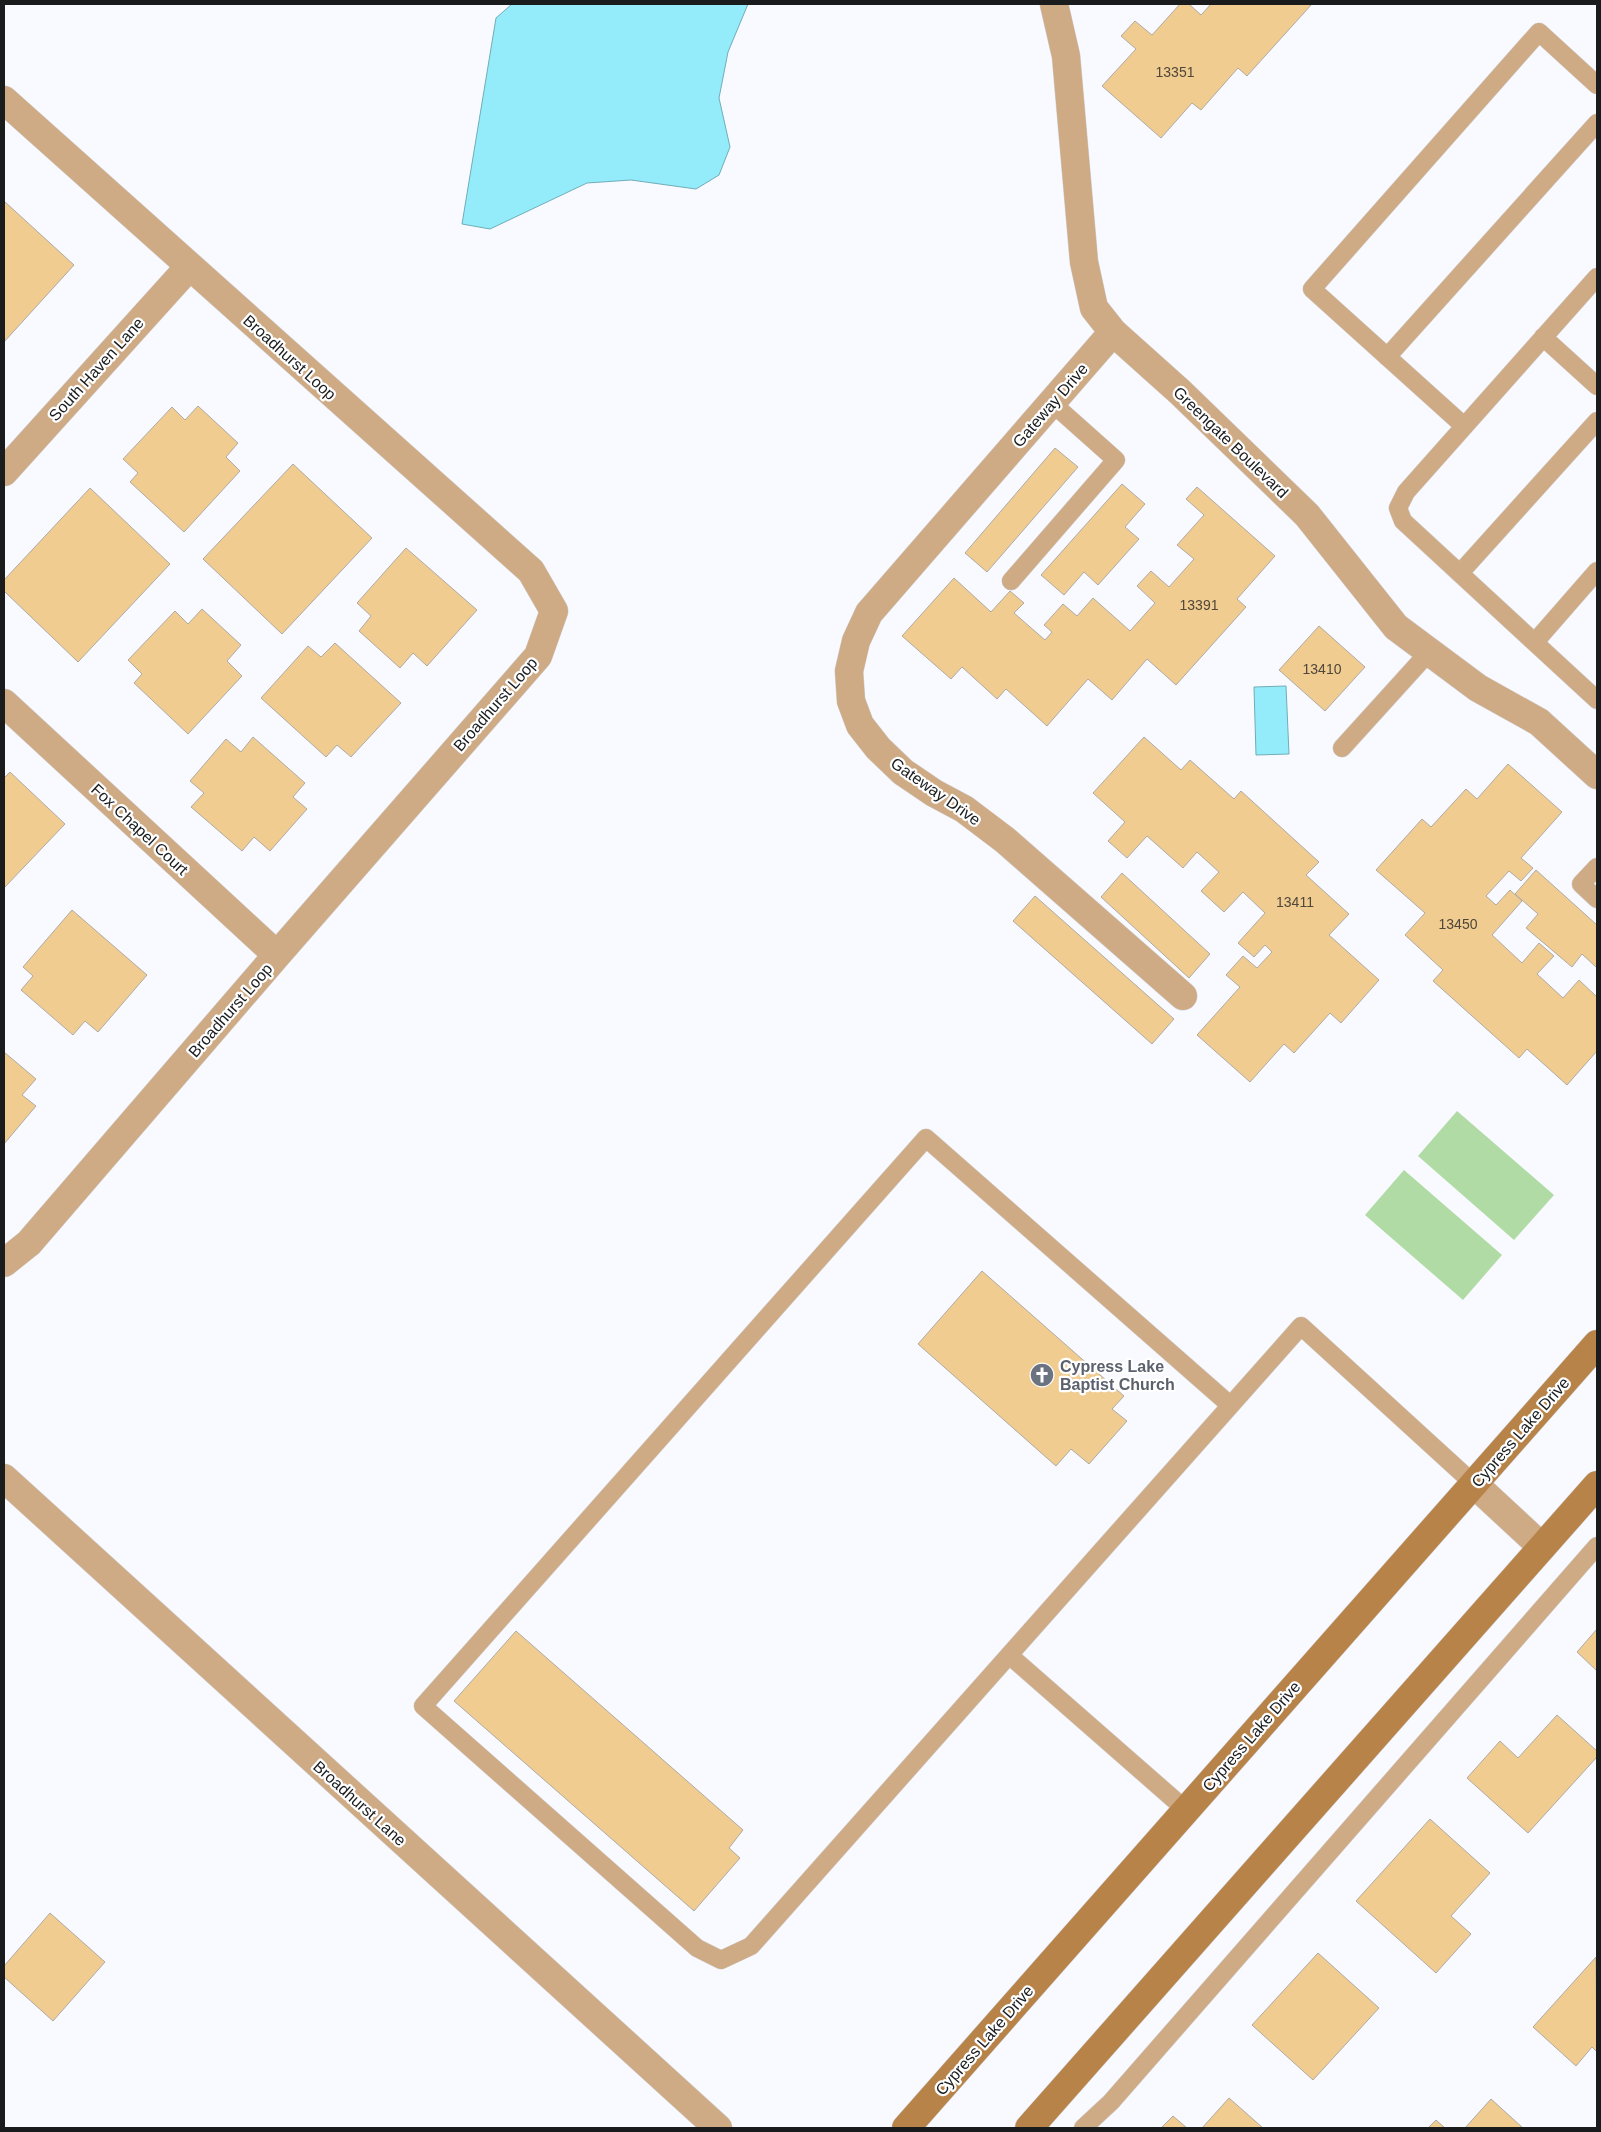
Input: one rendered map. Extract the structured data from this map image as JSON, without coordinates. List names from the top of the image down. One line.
{"streets":{"main road":["Cypress Lake Drive"],"street":["Broadhurst Loop","South Haven Lane","Gateway Drive","Greengate Boulevard","Fox Chapel Court","Broadhurst Lane"]},"crossings":[["Broadhurst Loop","South Haven Lane"],["Broadhurst Loop","Fox Chapel Court"],["Gateway Drive","Greengate Boulevard"]],"places":{"church":["Cypress Lake Baptist Church"]},"house_numbers":["13351","13391","13410","13411","13450"]}
